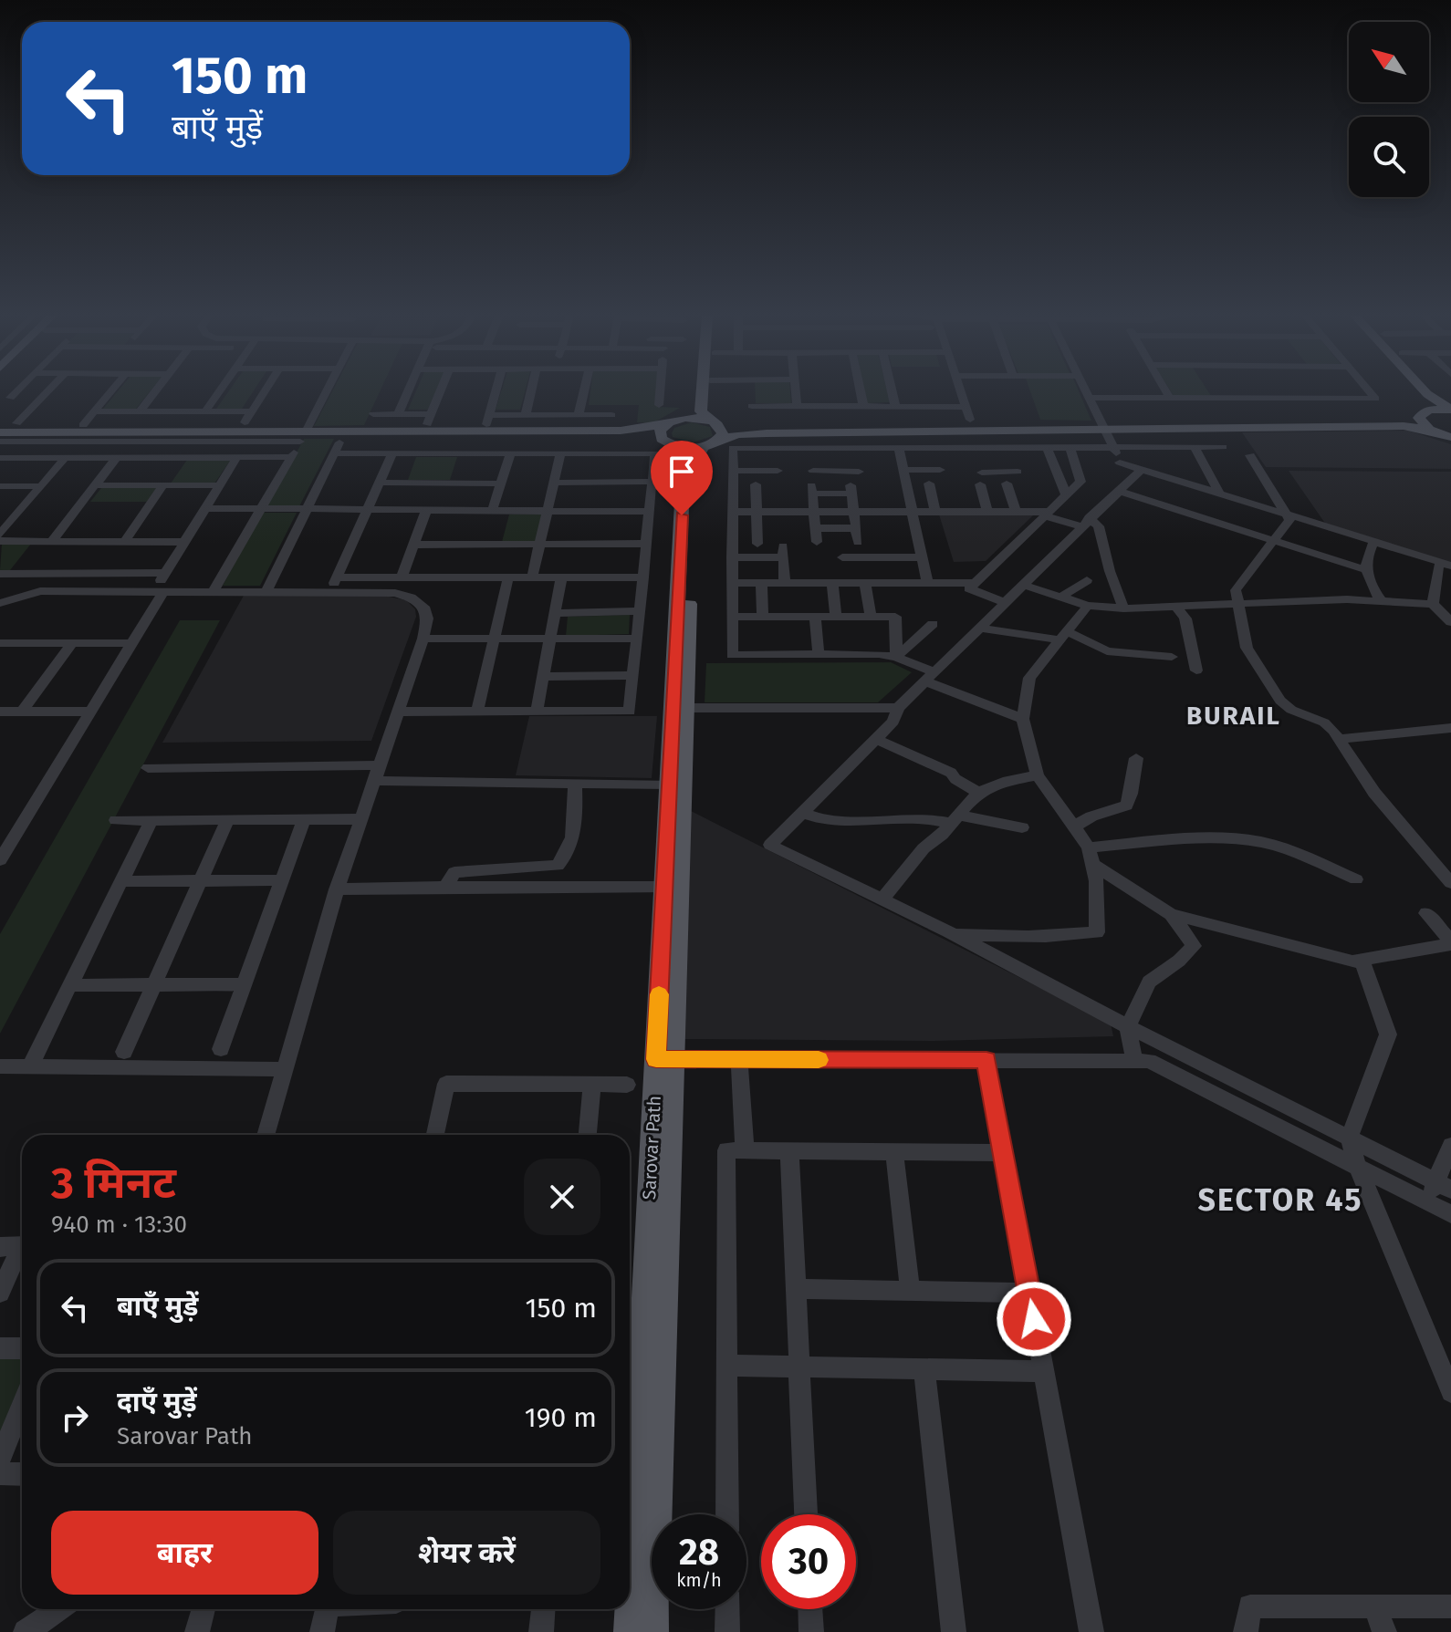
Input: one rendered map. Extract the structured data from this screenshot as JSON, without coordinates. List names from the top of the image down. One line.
{"streets":{"main road":["Sarovar Path"]},"districts":["BURAIL","SECTOR 45"],"north":"top left","page":{"turn":["150 m","बाएँ मुड़ें"],"heading":["3 मिनट","940 m · 13:30"],"list":[{"name":"बाएँ मुड़ें","value":"150 m"},{"name":"दाएँ मुड़ें","note":"Sarovar Path","value":"190 m"}],"buttons":["बाहर","शेयर करें"],"speed":"28 km/h","limit":"30"}}
